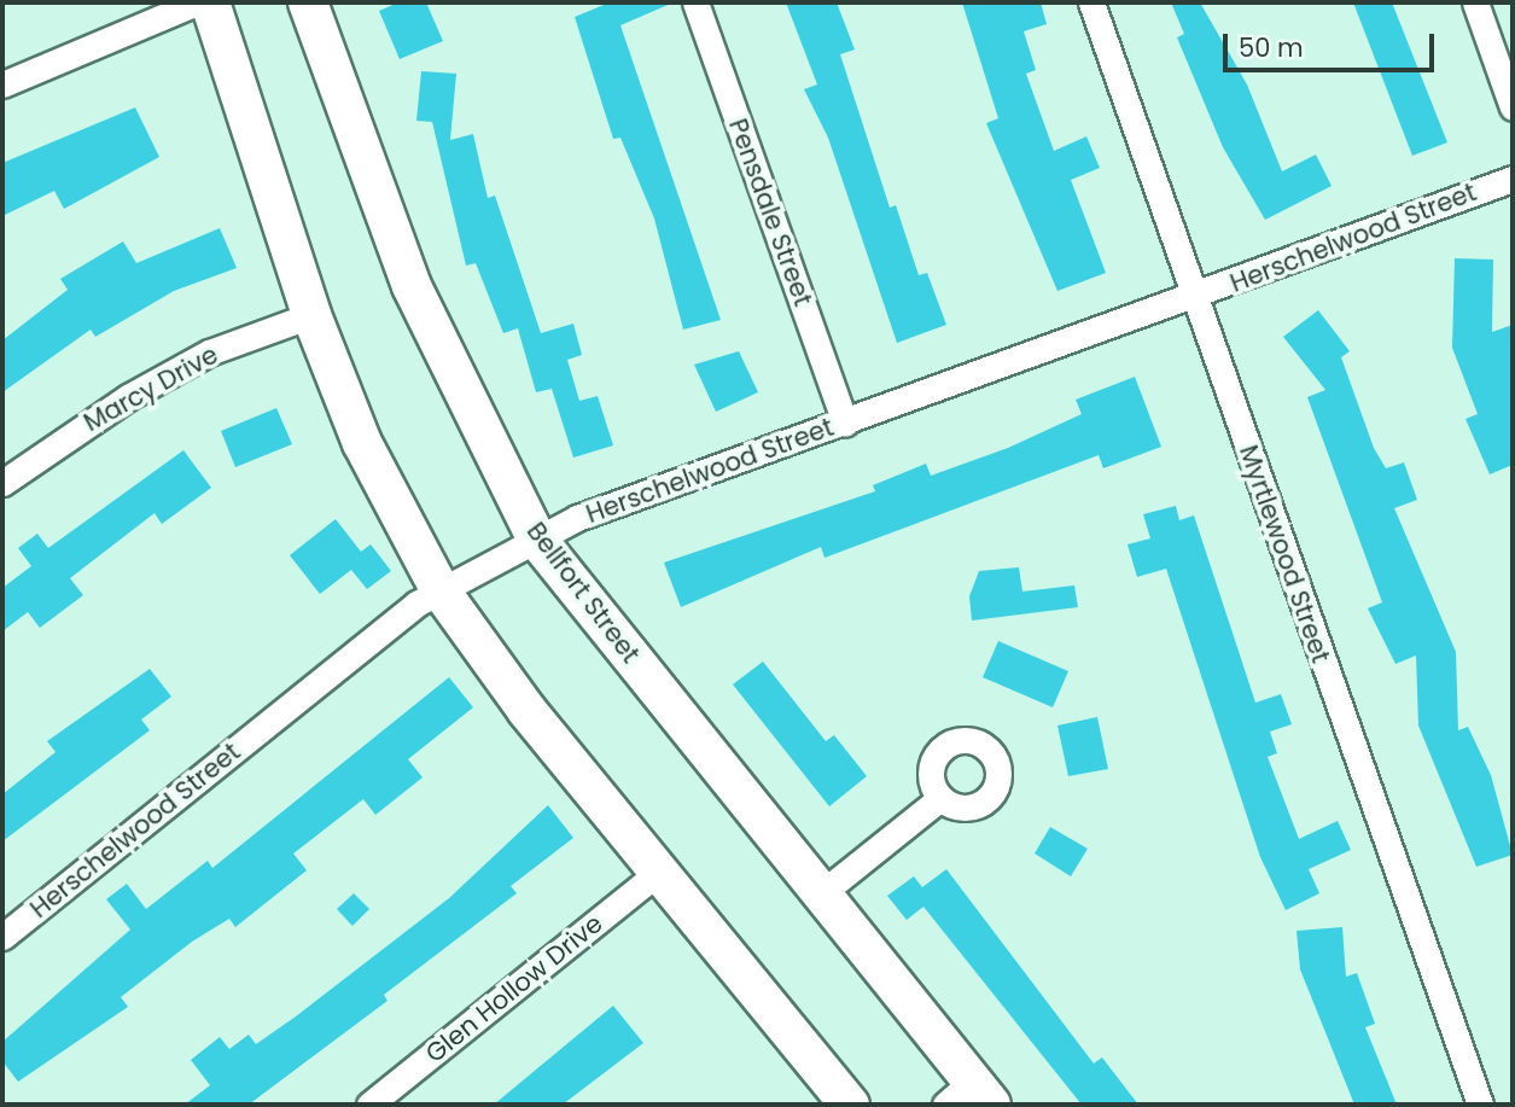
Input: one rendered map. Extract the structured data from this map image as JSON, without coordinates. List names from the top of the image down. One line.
{"streets":{"main road":["Bellfort Street"],"street":["Pensdale Street","Herschelwood Street","Marcy Drive","Myrtlewood Street","Glen Hollow Drive"]},"crossings":[["Pensdale Street","Herschelwood Street"],["Herschelwood Street","Myrtlewood Street"],["Herschelwood Street","Bellfort Street"]],"scale_bar":"50 m"}
